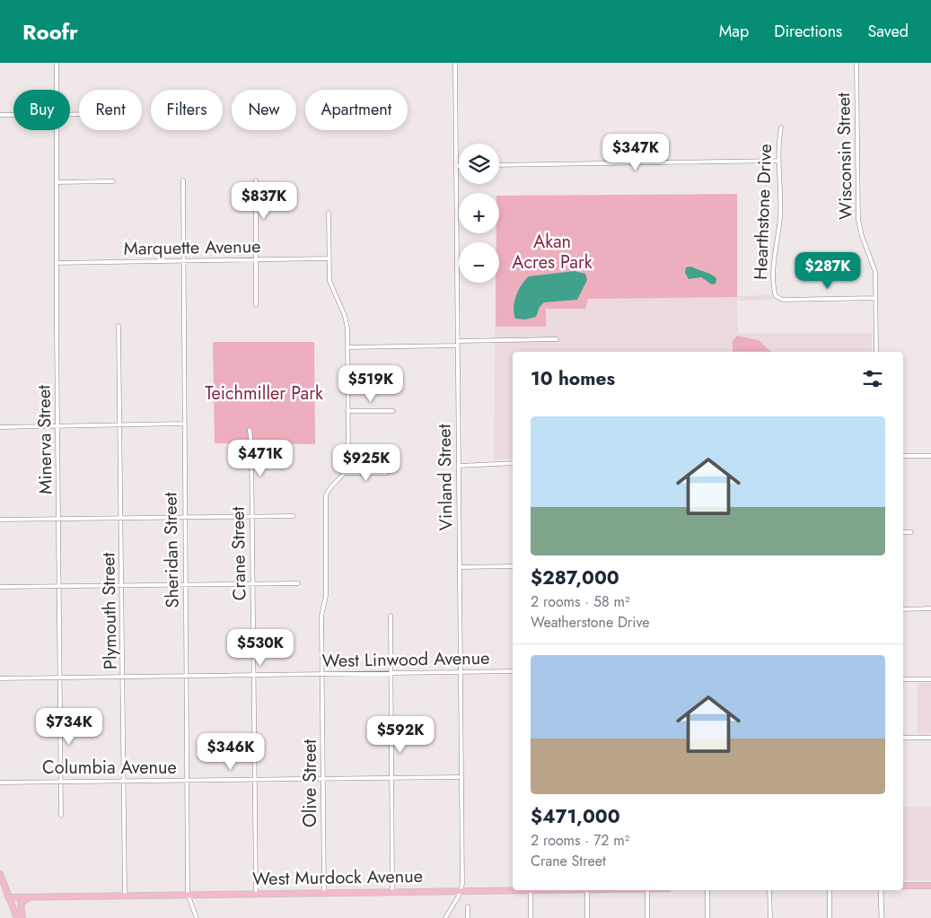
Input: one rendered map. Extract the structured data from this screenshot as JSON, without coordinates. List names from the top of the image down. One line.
{"streets":{"main road":["West Murdock Avenue"],"street":["Wisconsin Street","Hearthstone Drive","Marquette Avenue","Minerva Street","Vinland Street","Sheridan Street","Crane Street","Plymouth Street","West Linwood Avenue","Columbia Avenue","Olive Street"]},"crossings":[["Wisconsin Street","Hearthstone Drive"],["Marquette Avenue","Minerva Street"],["Marquette Avenue","Sheridan Street"],["Minerva Street","West Linwood Avenue"],["Minerva Street","Columbia Avenue"],["Vinland Street","West Linwood Avenue"],["Vinland Street","Columbia Avenue"],["Vinland Street","West Murdock Avenue"],["Sheridan Street","West Linwood Avenue"],["Sheridan Street","Columbia Avenue"],["Sheridan Street","West Murdock Avenue"],["Crane Street","West Linwood Avenue"],["Crane Street","Columbia Avenue"],["Crane Street","West Murdock Avenue"],["Plymouth Street","West Linwood Avenue"],["Plymouth Street","Columbia Avenue"],["Plymouth Street","West Murdock Avenue"],["West Linwood Avenue","Olive Street"],["Columbia Avenue","Olive Street"],["Olive Street","West Murdock Avenue"]],"parks":["Akan Acres Park","Teichmiller Park"],"page":{"header":"Roofr","nav":["Map","Directions","Saved"],"chip":["Buy","Rent","Filters","New","Apartment"],"price":["$347K","$837K","$287K","$519K","$471K","$925K","$530K","$734K","$592K","$346K"],"map_buttons":["+","−"],"heading":"10 homes","list":[{"name":"$287,000","note":"2 rooms · 58 m² · Weatherstone Drive"},{"name":"$471,000","note":"2 rooms · 72 m² · Crane Street"}]}}
